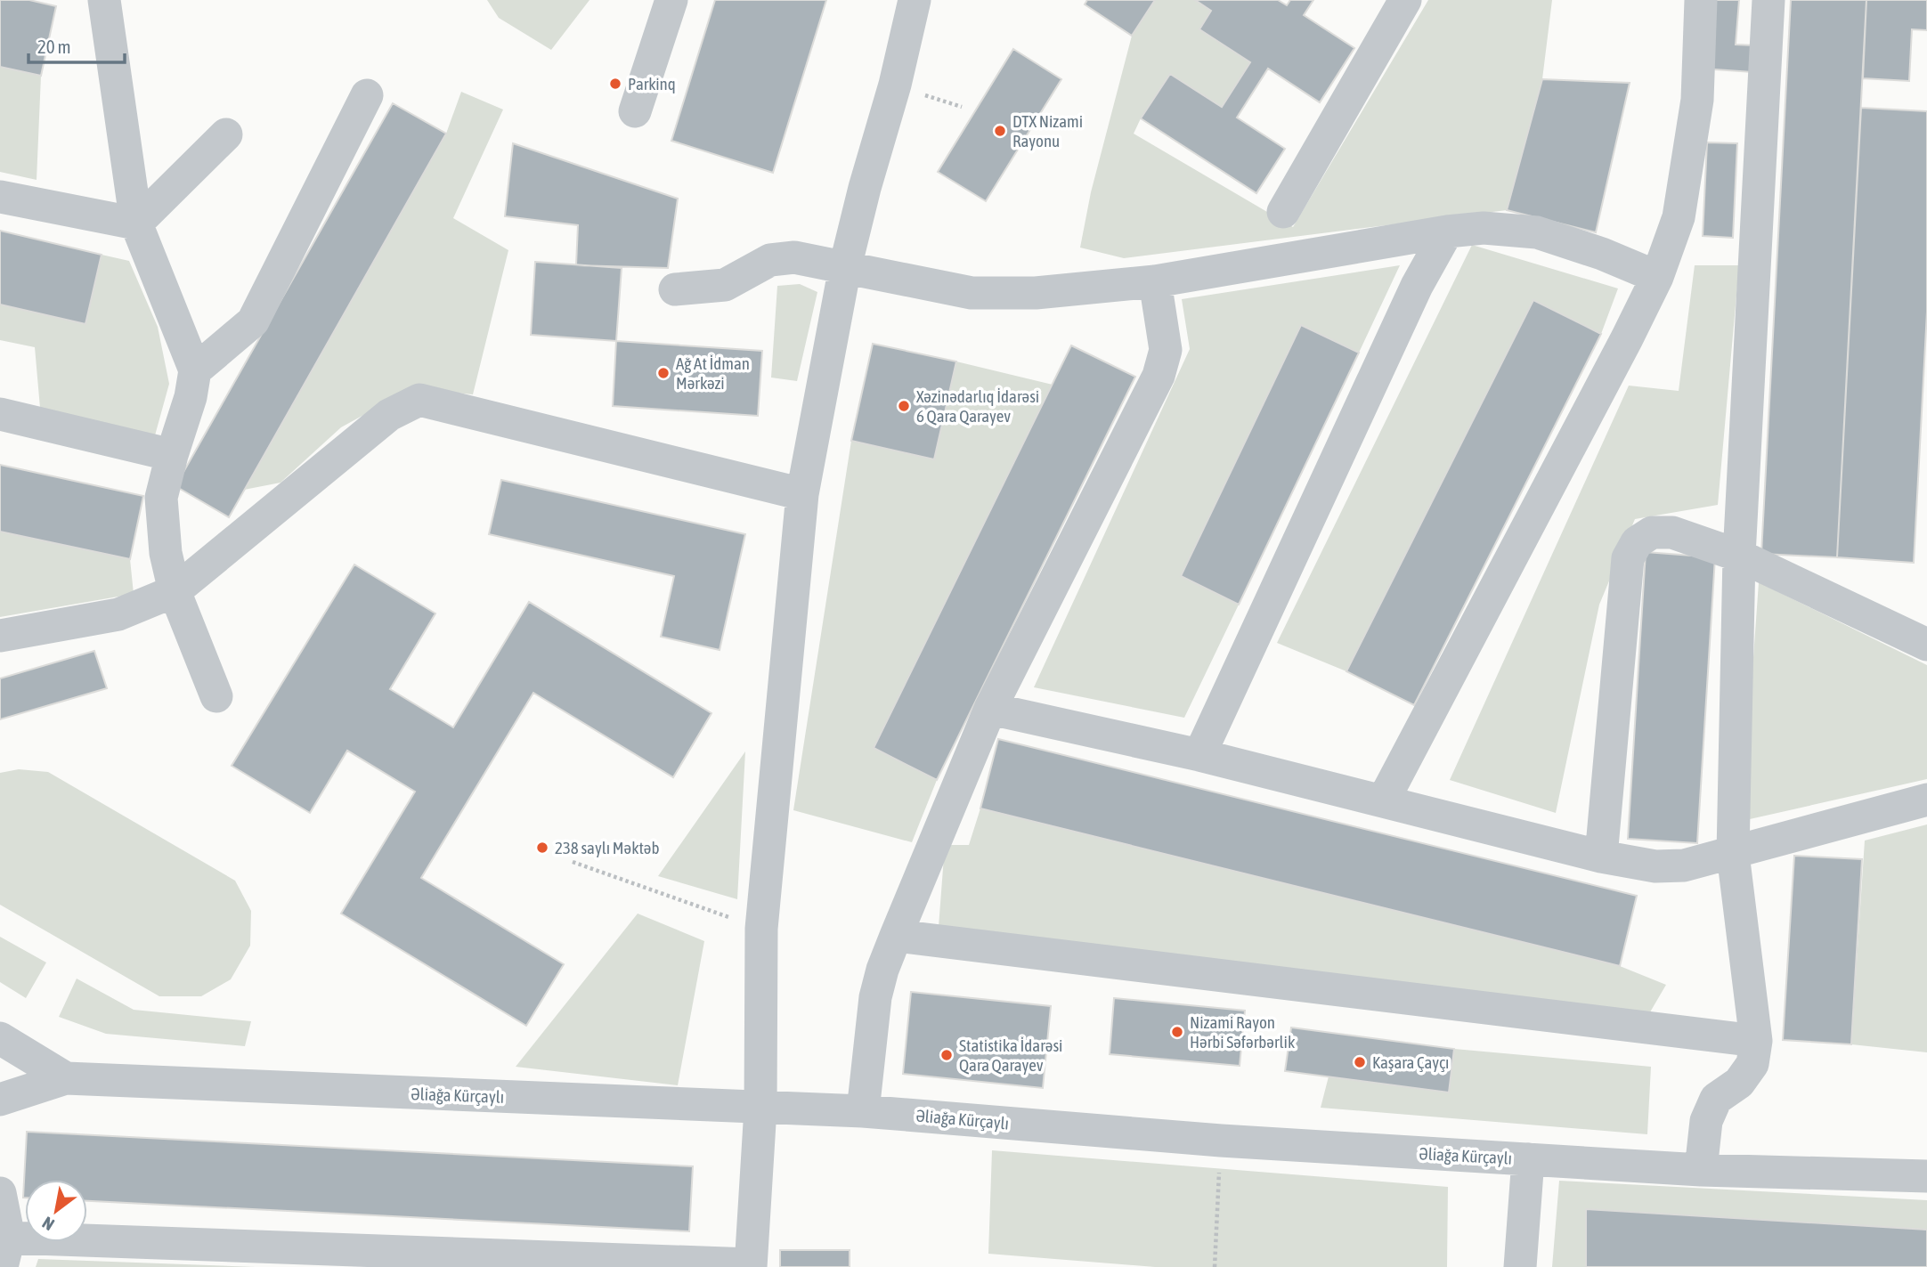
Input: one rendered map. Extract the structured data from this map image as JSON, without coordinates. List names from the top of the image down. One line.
{"streets":{"street":["Əliağa Kürçaylı"]},"places":["Parkinq","DTX Nizami Rayonu","Ağ At İdman Mərkəzi","Xəzinədarlıq İdarəsi 6 Qara Qarayev","238 saylı Məktəb","Nizami Rayon Hərbi Səfərbərlik","Statistika İdarəsi Qara Qarayev","Kaşara Çayçı"],"scale_bar":"20 m","north":"bottom left"}
